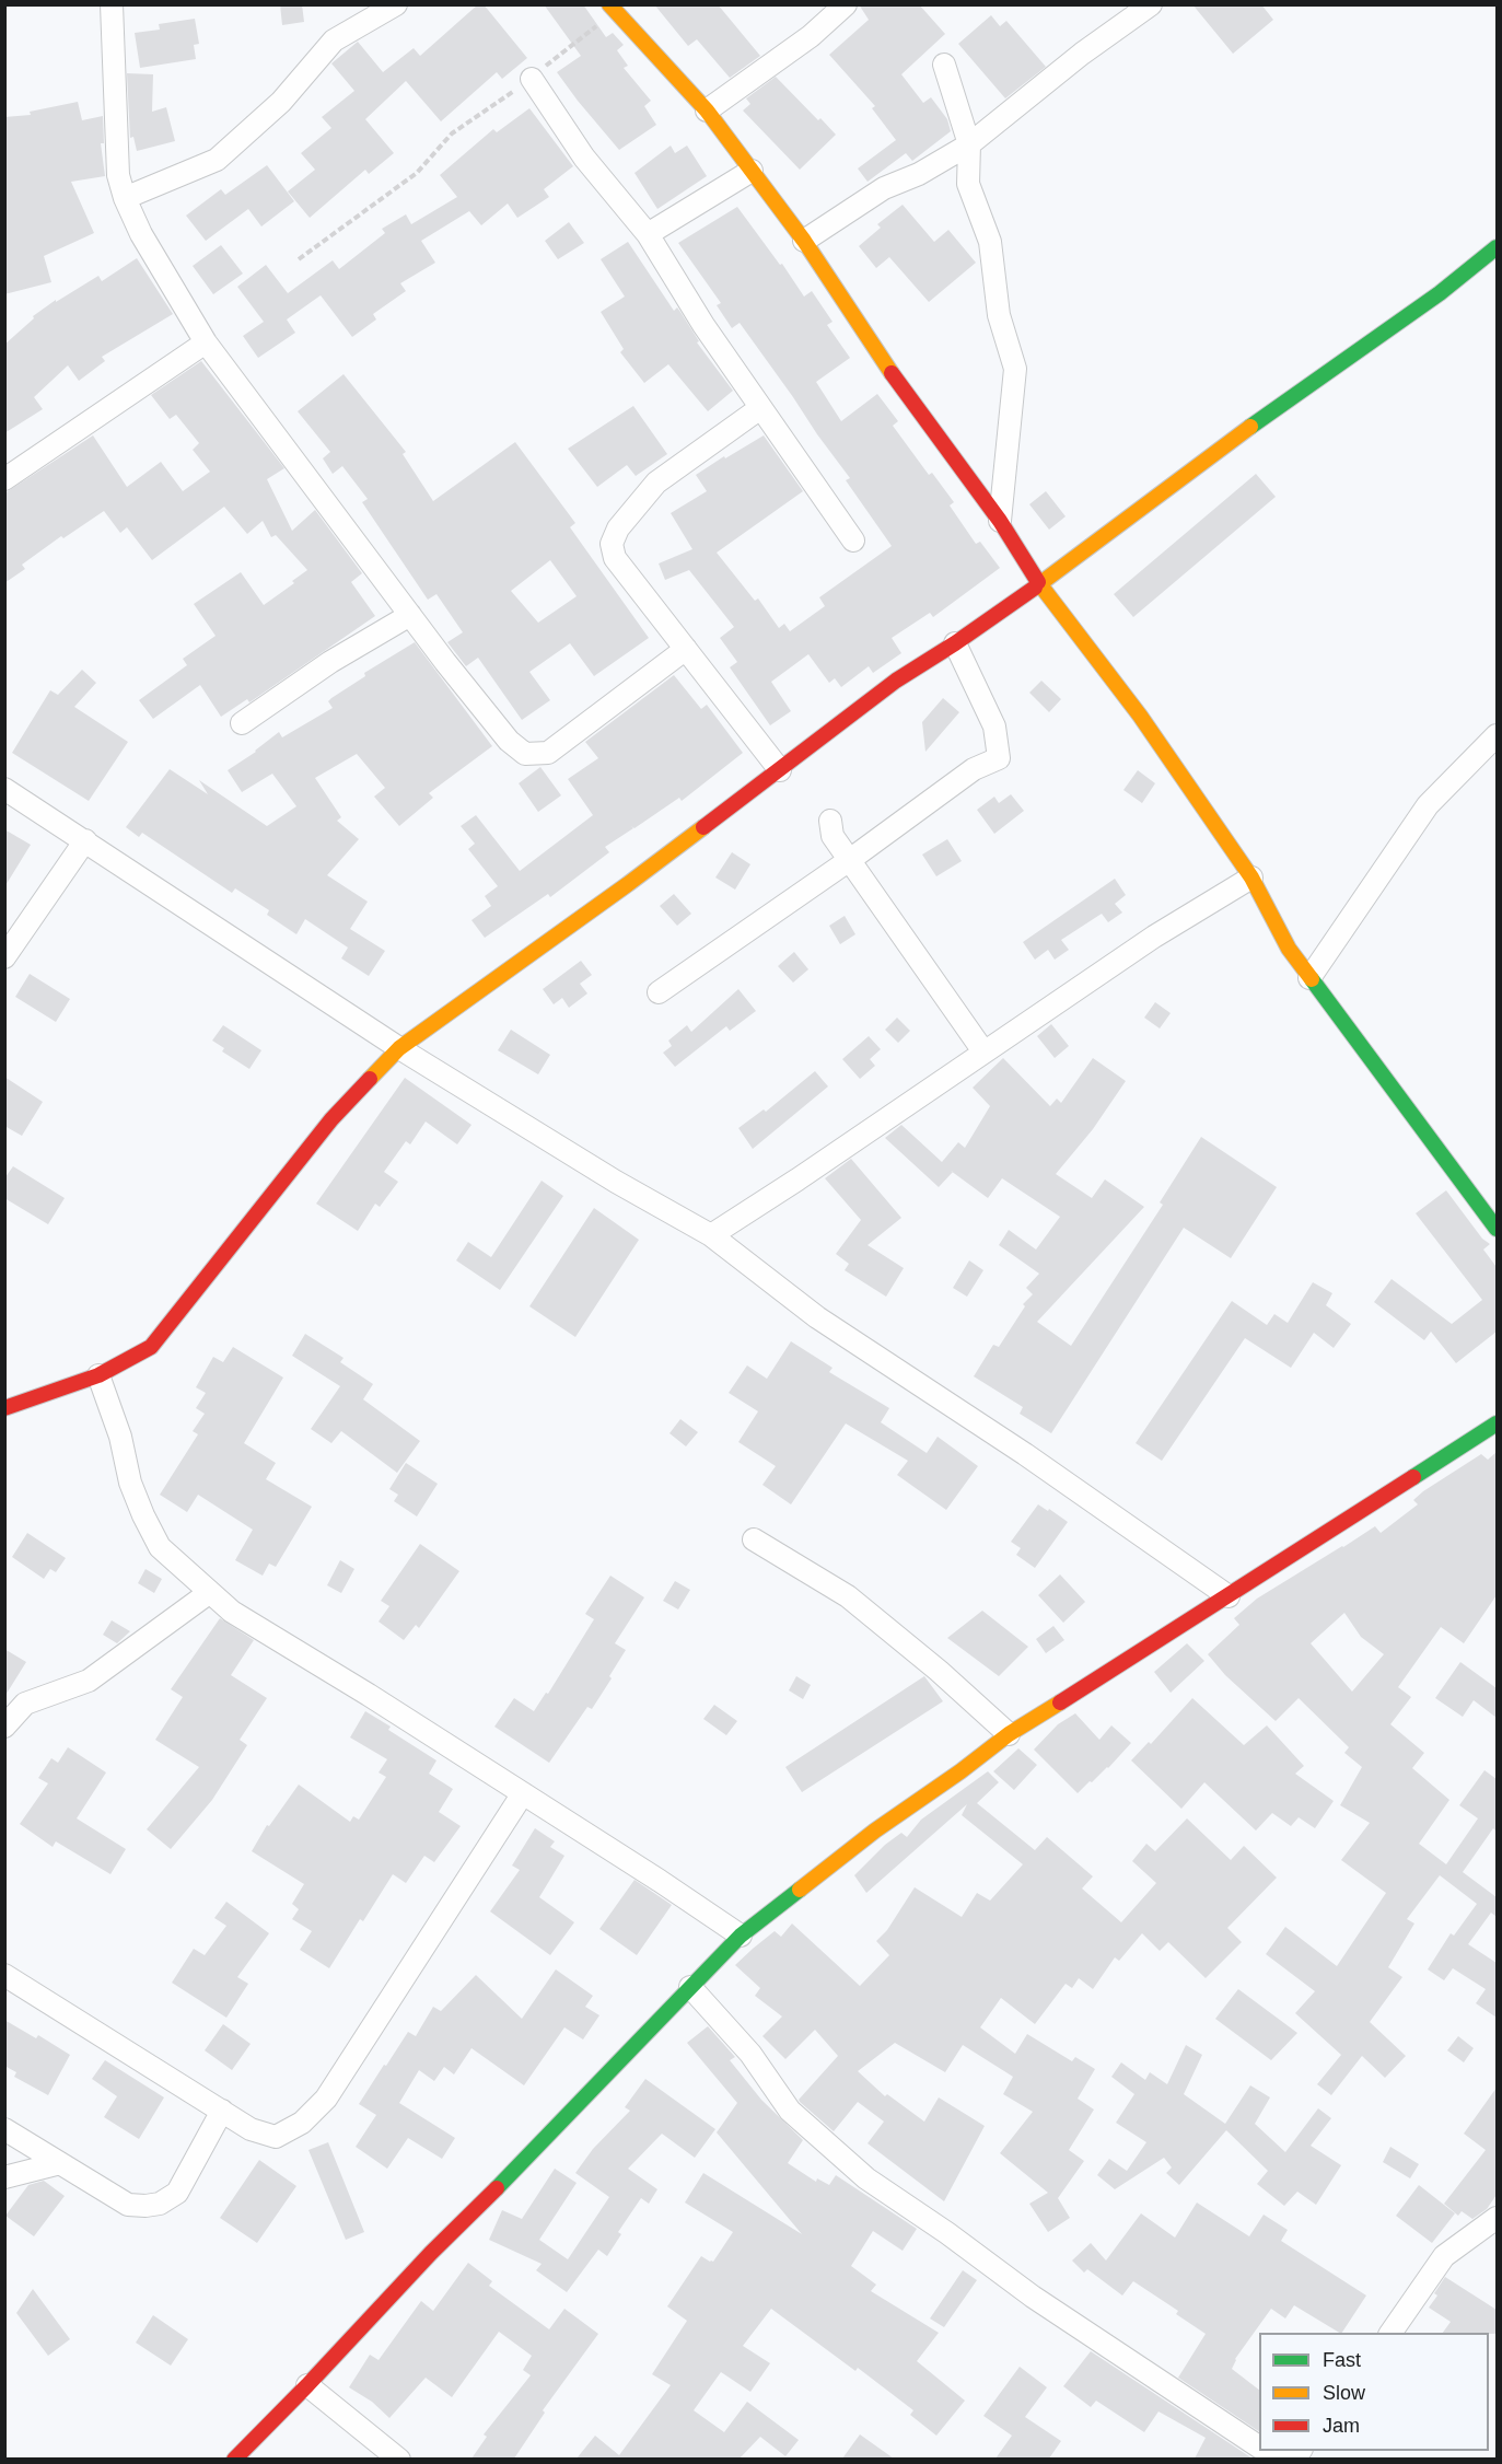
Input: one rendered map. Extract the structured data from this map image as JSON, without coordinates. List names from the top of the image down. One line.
{"legend":["Fast","Slow","Jam"]}
